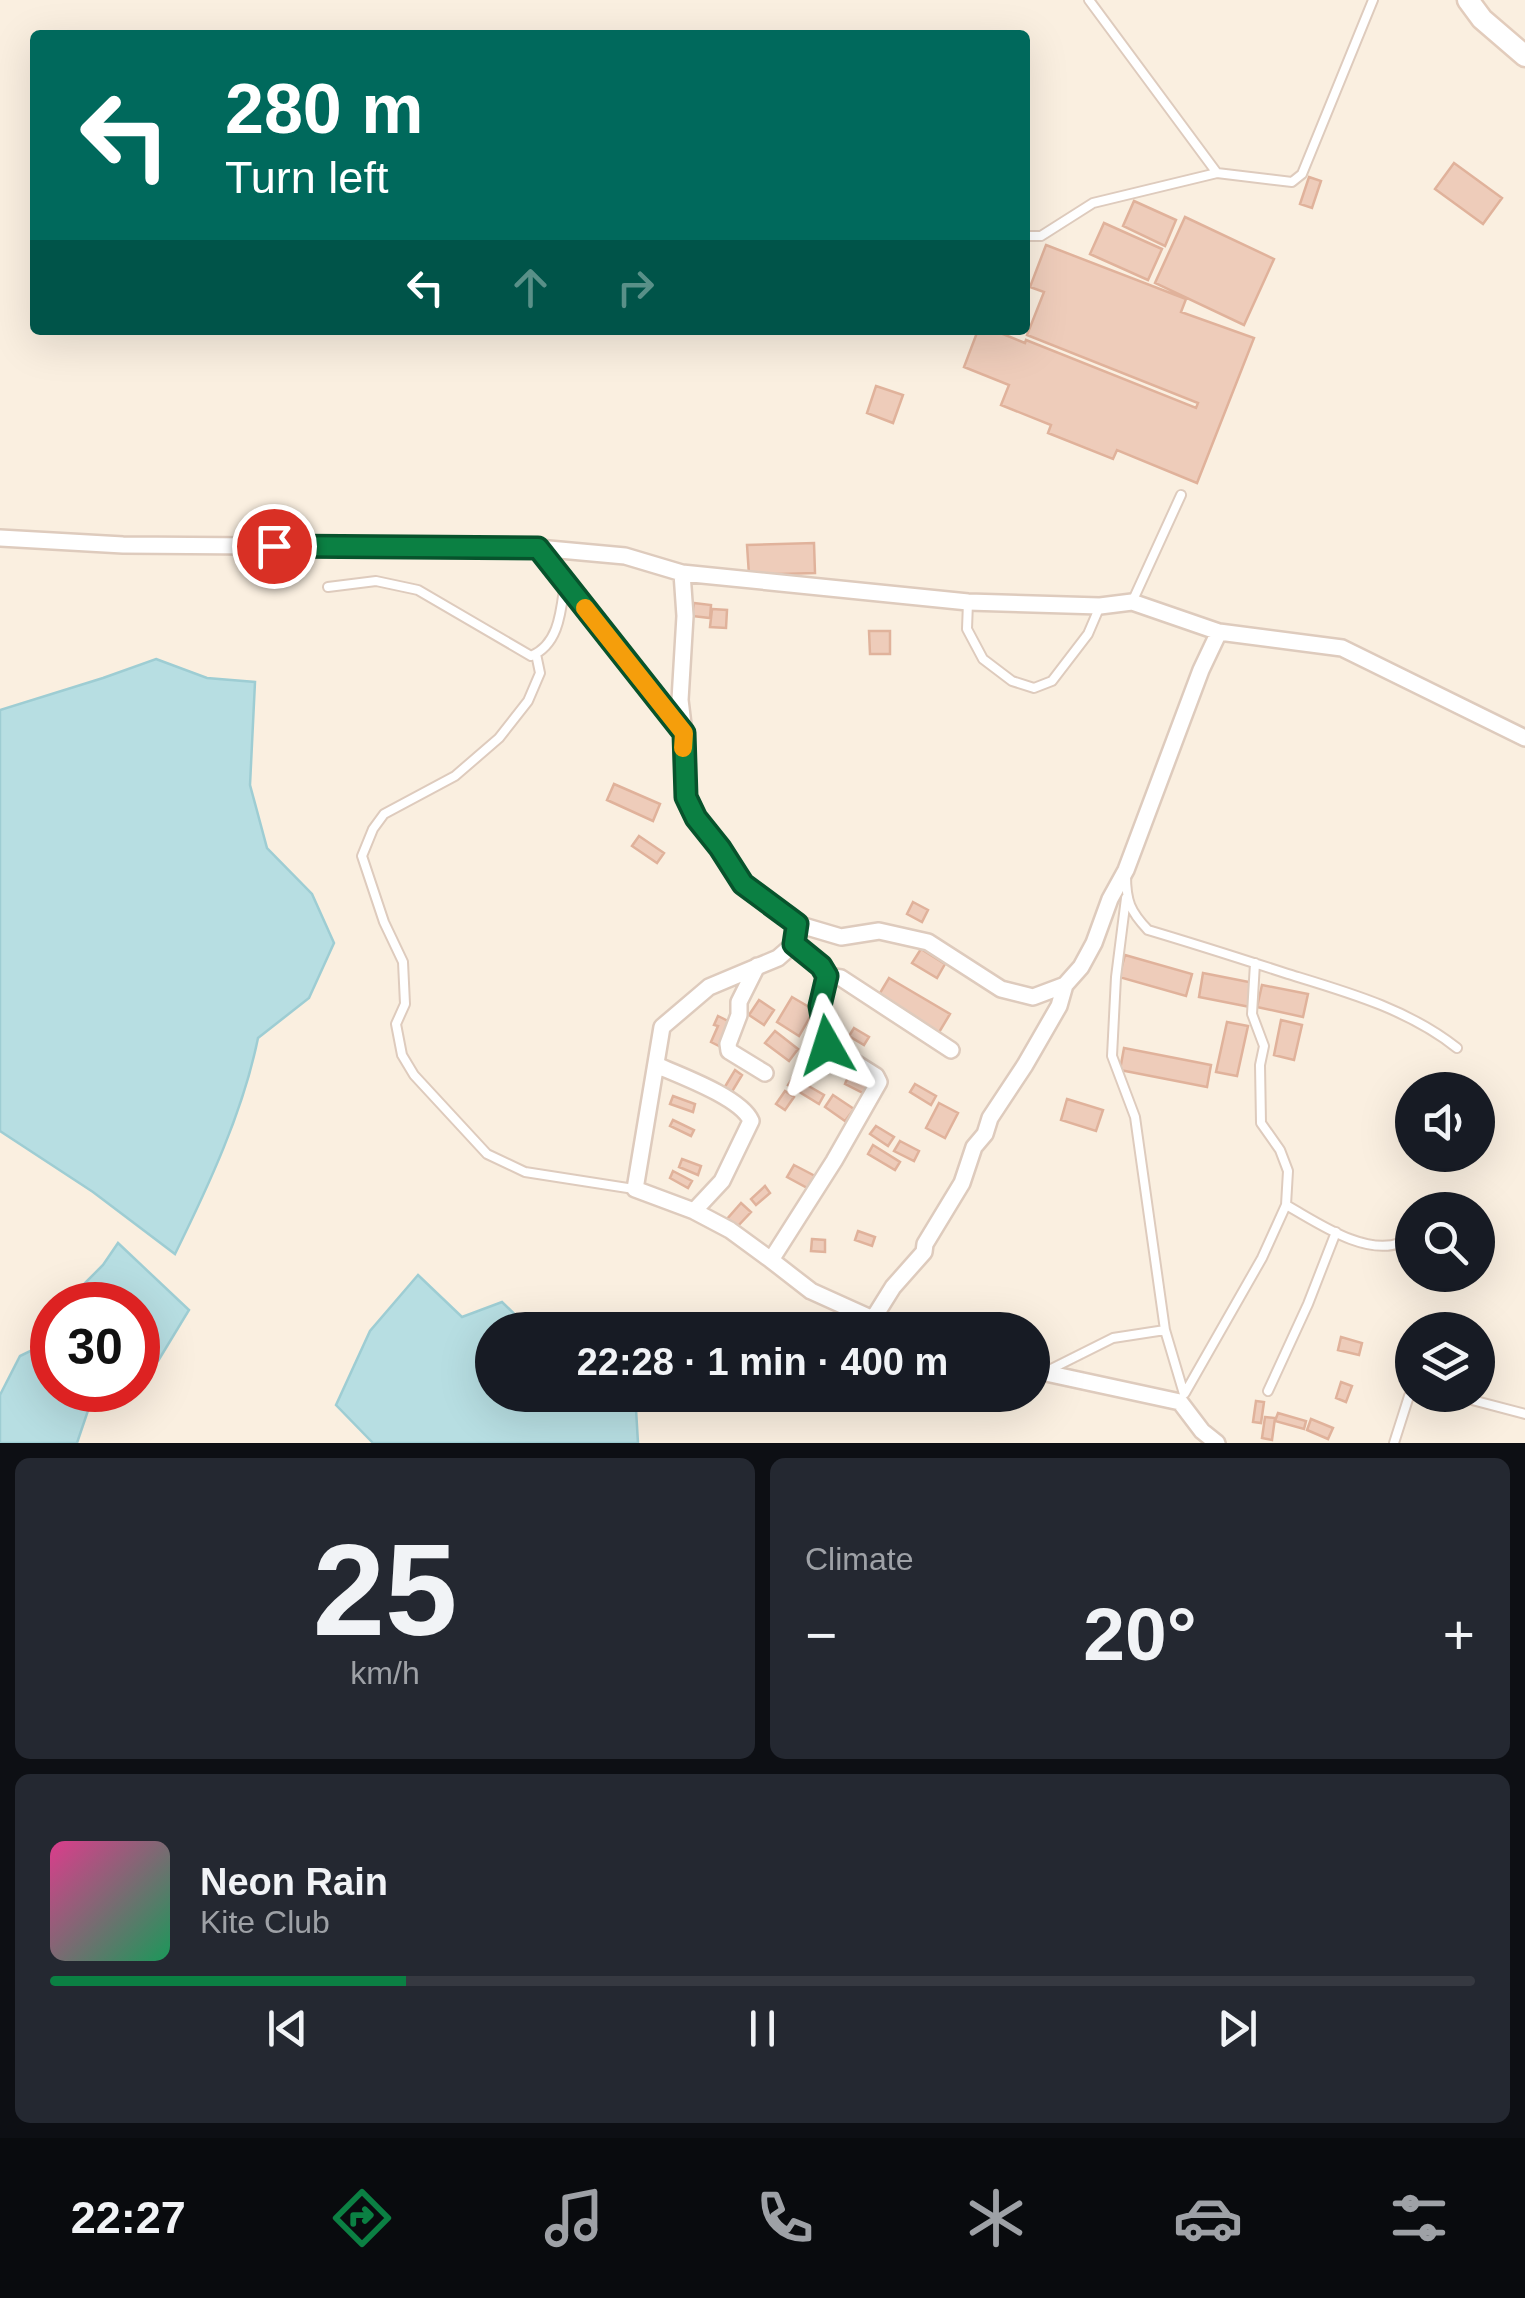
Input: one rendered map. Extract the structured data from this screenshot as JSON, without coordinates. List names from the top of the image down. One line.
{"page":{"turn":["280 m","Turn left"],"limit":"30","trip":"22:28 · 1 min · 400 m","tile":[["25","km/h"],"Climate"],"heat":["−","20°","+"],"song":["Neon Rain","Kite Club"],"tabs":"22:27"}}
